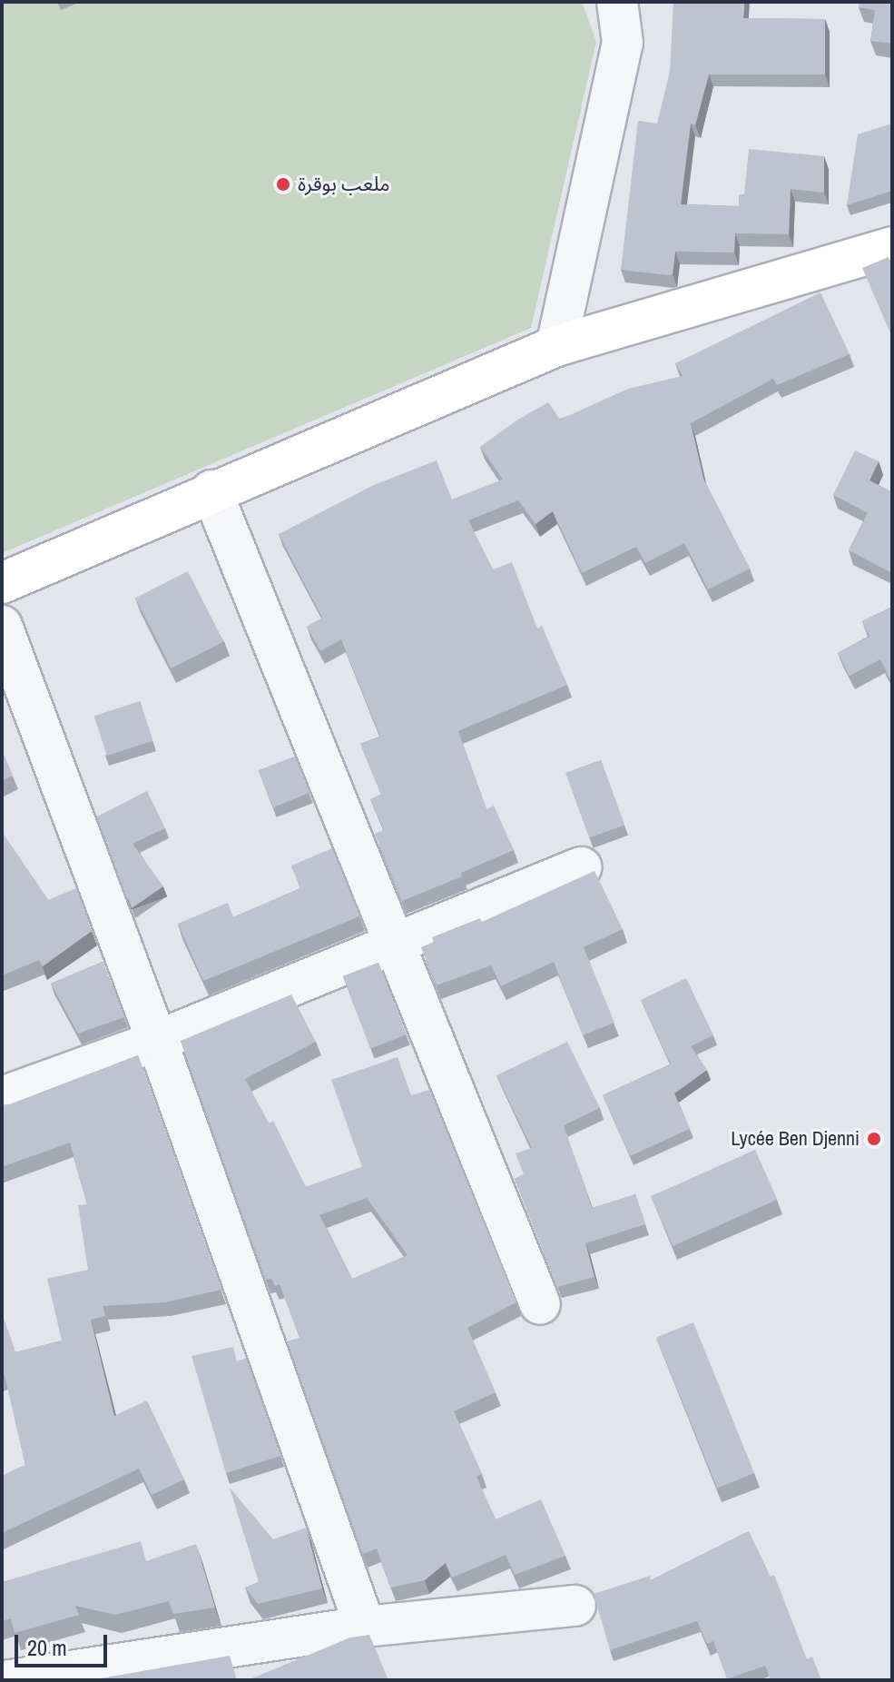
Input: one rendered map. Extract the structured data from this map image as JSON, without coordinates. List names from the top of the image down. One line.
{"places":["ملعب بوقرة","Lycée Ben Djenni"],"scale_bar":"20 m"}
